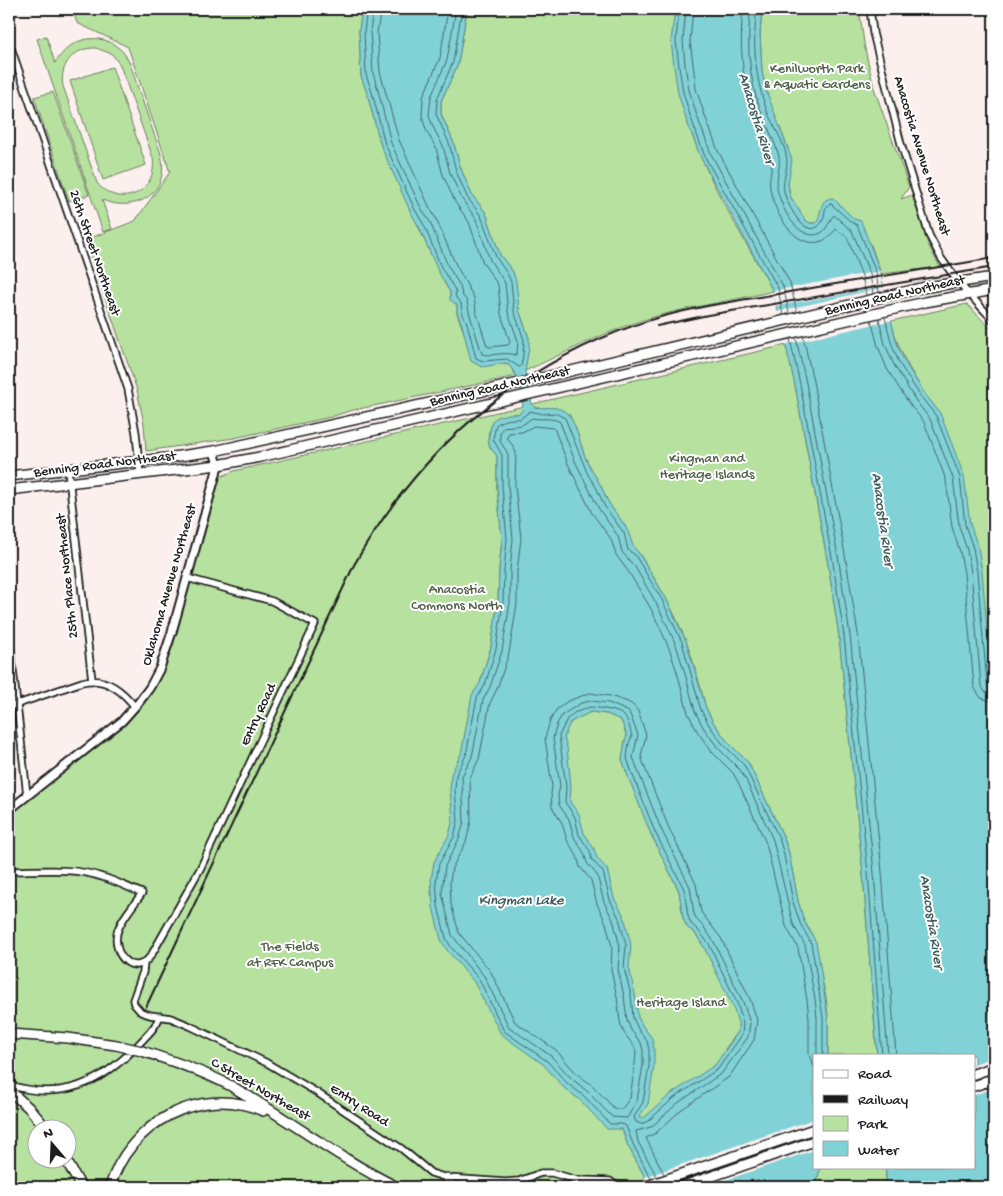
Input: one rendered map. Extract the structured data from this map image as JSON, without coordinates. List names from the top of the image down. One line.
{"streets":{"main road":["Benning Road Northeast","C Street Northeast"],"street":["Anacostia Avenue Northeast","26th Street Northeast","25th Place Northeast","Oklahoma Avenue Northeast","Entry Road"]},"crossings":[["Anacostia Avenue Northeast","Benning Road Northeast"],["26th Street Northeast","Benning Road Northeast"],["Benning Road Northeast","25th Place Northeast"],["Benning Road Northeast","Oklahoma Avenue Northeast"],["Oklahoma Avenue Northeast","Entry Road"]],"water":["Anacostia River","Kingman Lake"],"parks":["Kenilworth Park & Aquatic Gardens","Kingman and Heritage Islands","Anacostia Commons North","The Fields at RFK Campus","Heritage Island"],"legend":["Road","Railway","Park","Water"],"north":"top"}
